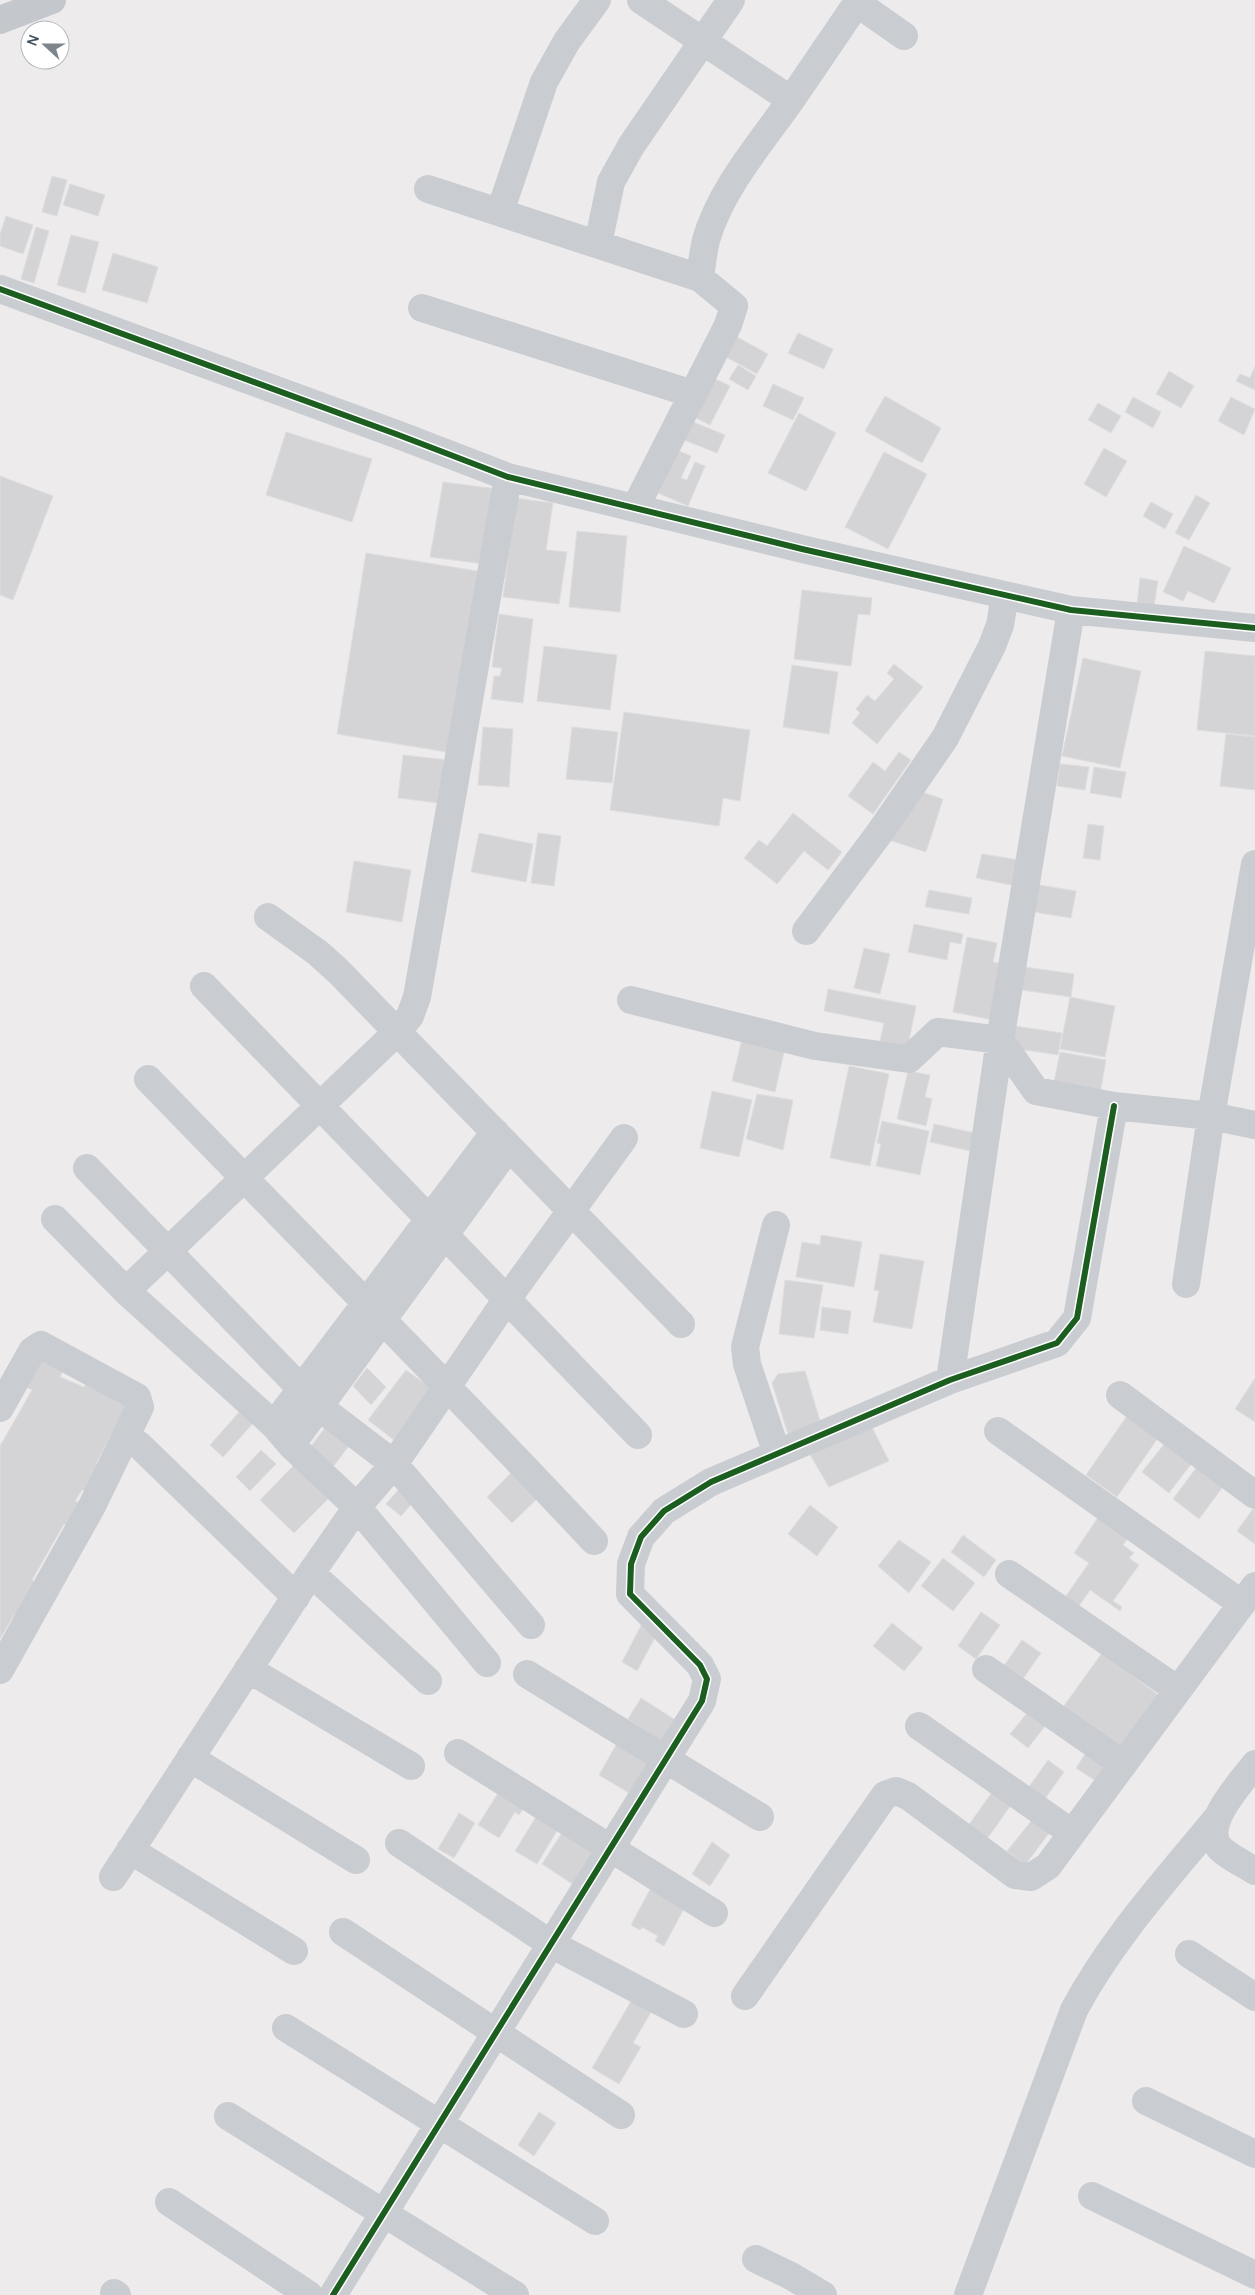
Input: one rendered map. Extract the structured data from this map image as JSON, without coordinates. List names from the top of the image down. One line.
{"north":"left"}
